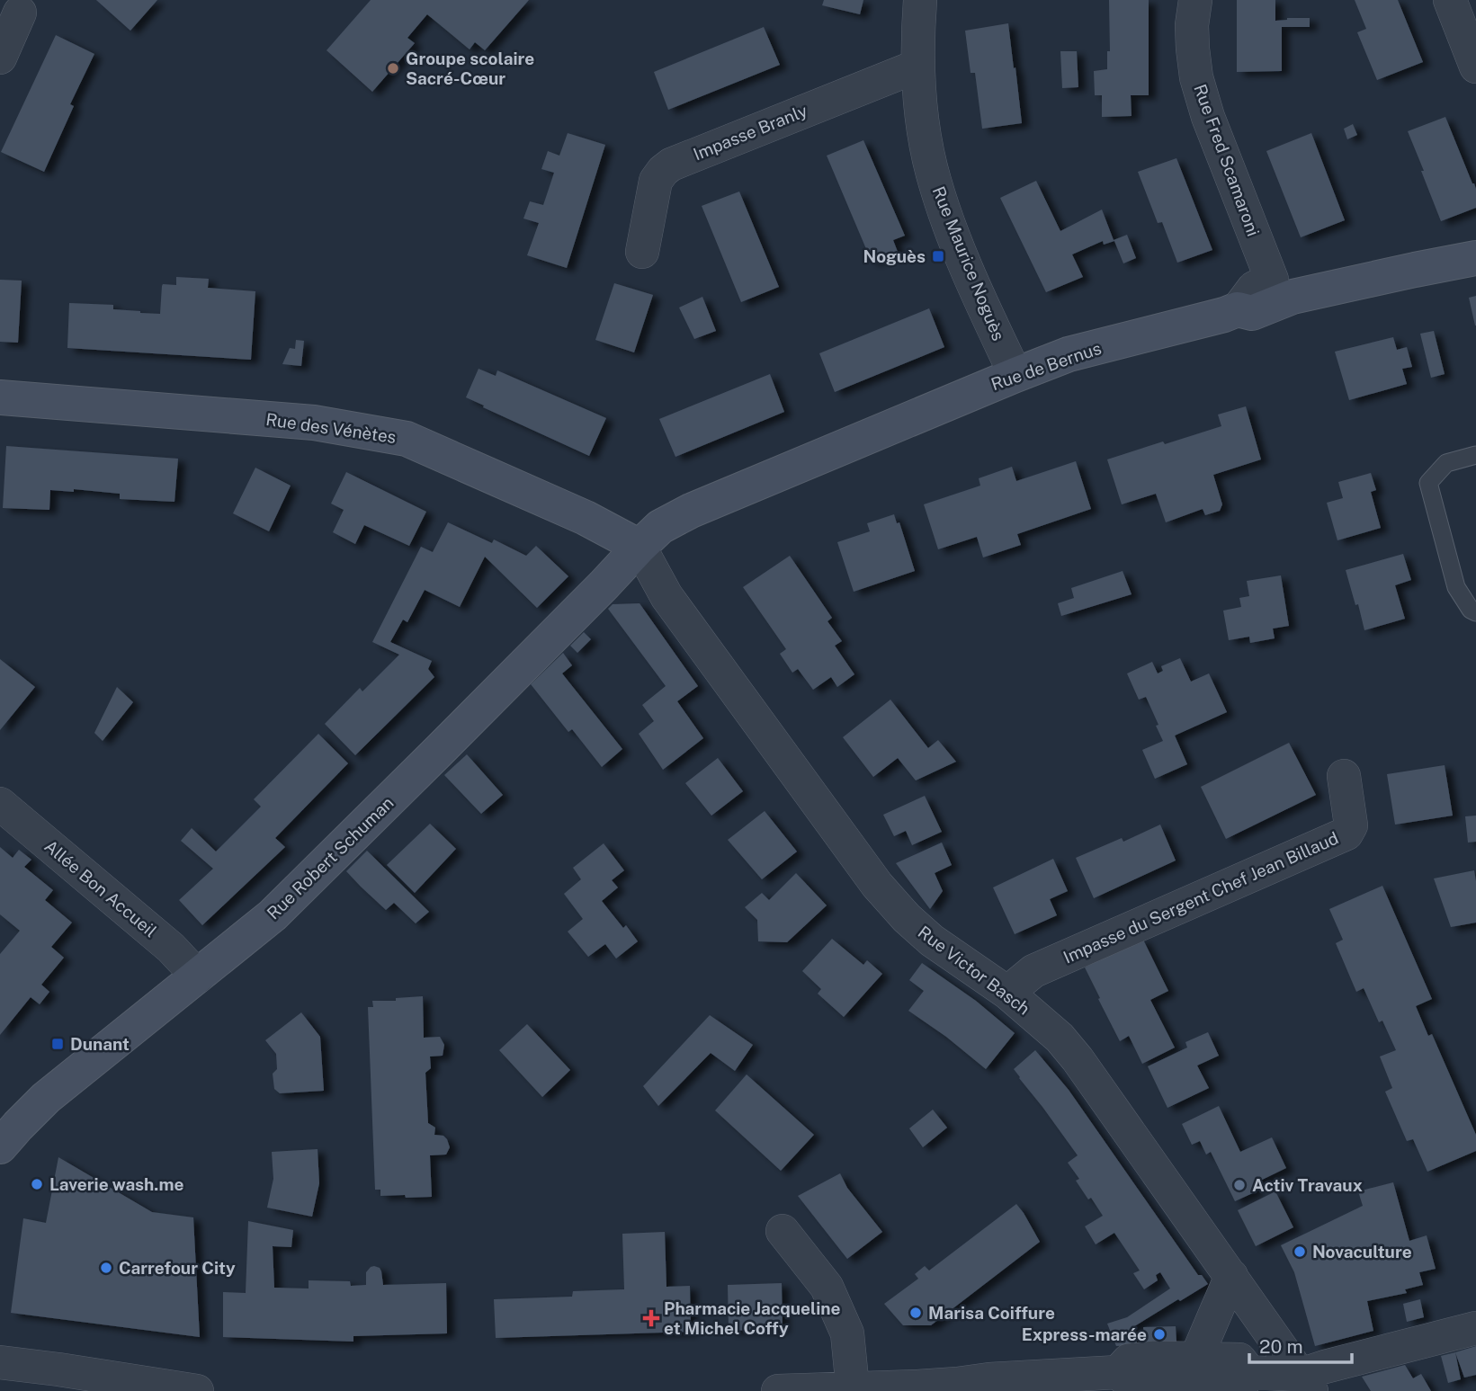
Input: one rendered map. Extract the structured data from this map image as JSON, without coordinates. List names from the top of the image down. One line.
{"streets":{"street":["Impasse Branly","Rue Fred Scamaroni","Rue Maurice Noguès","Rue de Bernus","Rue des Vénètes","Rue Robert Schuman","Allée Bon Accueil","Impasse du Sergent Chef Jean Billaud","Rue Victor Basch"]},"crossings":[["Impasse Branly","Rue Maurice Noguès"],["Rue Fred Scamaroni","Rue de Bernus"],["Rue Maurice Noguès","Rue de Bernus"],["Rue de Bernus","Rue des Vénètes"],["Rue de Bernus","Rue Robert Schuman"],["Rue de Bernus","Rue Victor Basch"],["Rue des Vénètes","Rue Robert Schuman"],["Rue des Vénètes","Rue Victor Basch"],["Rue Robert Schuman","Allée Bon Accueil"],["Rue Robert Schuman","Rue Victor Basch"],["Impasse du Sergent Chef Jean Billaud","Rue Victor Basch"]],"places":{"other":["Groupe scolaire Sacré-Cœur","Laverie wash.me","Activ Travaux","Novaculture","Carrefour City","Marisa Coiffure","Express-marée"],"transit":["Noguès","Dunant"],"health":["Pharmacie Jacqueline et Michel Coffy"]},"scale_bar":"20 m"}
